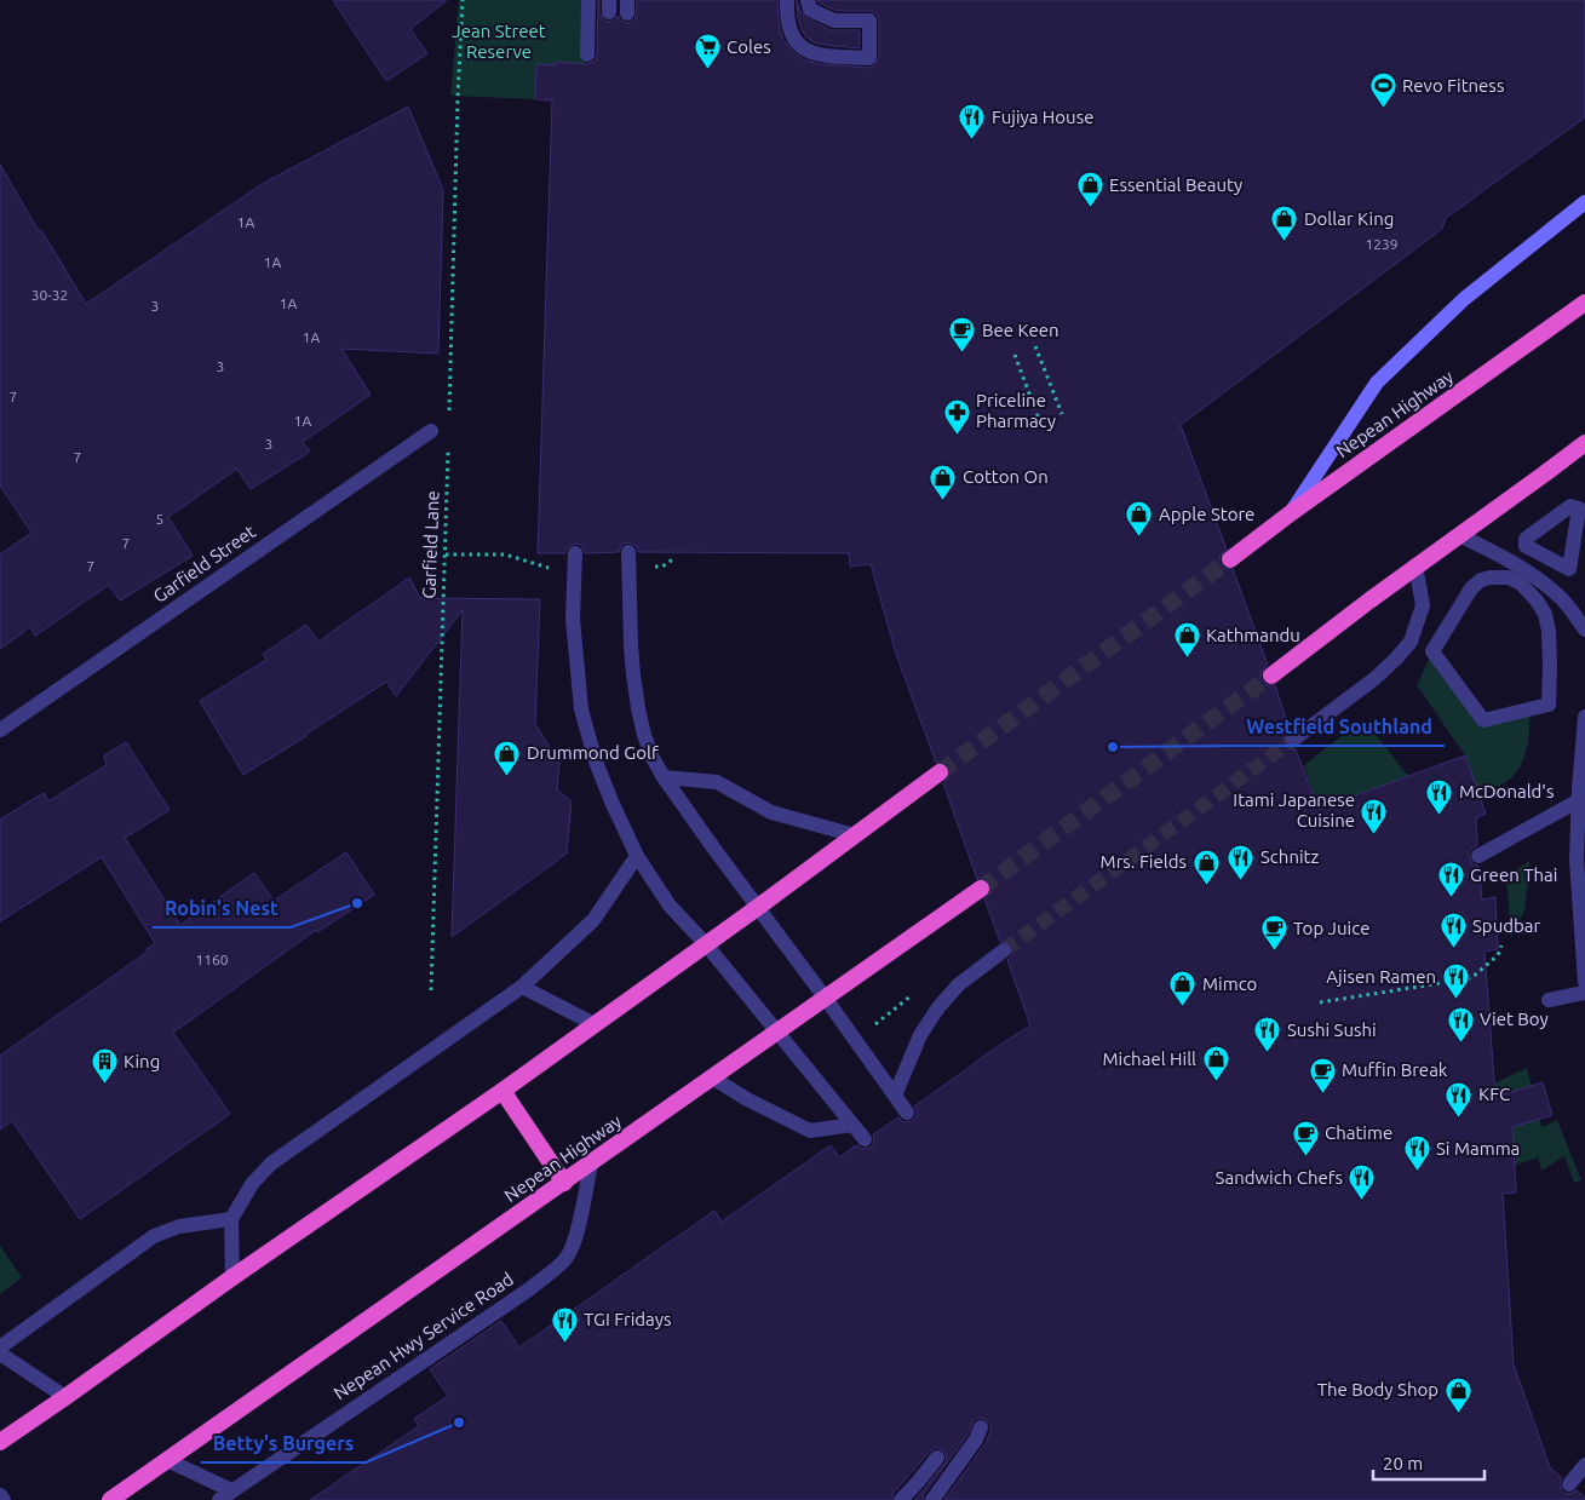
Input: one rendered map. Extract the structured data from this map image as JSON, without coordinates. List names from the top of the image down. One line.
{"streets":{"highway":["Nepean Highway"],"street":["Garfield Street","Nepean Hwy Service Road"],"path":["Garfield Lane"]},"crossings":[["Nepean Highway","Nepean Hwy Service Road"]],"parks":["Jean Street Reserve"],"places":{"supermarket":["Coles"],"sports":["Revo Fitness"],"restaurant":["Fujiya House","McDonald's","Itami Japanese Cuisine","Schnitz","Green Thai","Spudbar","Ajisen Ramen","Viet Boy","Sushi Sushi","KFC","Si Mamma","Sandwich Chefs","TGI Fridays"],"shop":["Essential Beauty","Dollar King","Cotton On","Apple Store","Kathmandu","Drummond Golf","Mrs. Fields","Mimco","Michael Hill","The Body Shop"],"cafe":["Bee Keen","Top Juice","Muffin Break","Chatime"],"pharmacy":["Priceline Pharmacy"],"other":["Westfield Southland","Robin's Nest","Betty's Burgers"],"building":["King"]},"house_numbers":["1A","1239","1A","30-32","1A","3","1A","3","7","1A","3","7","5","7","7","1160"],"scale_bar":"20 m"}
